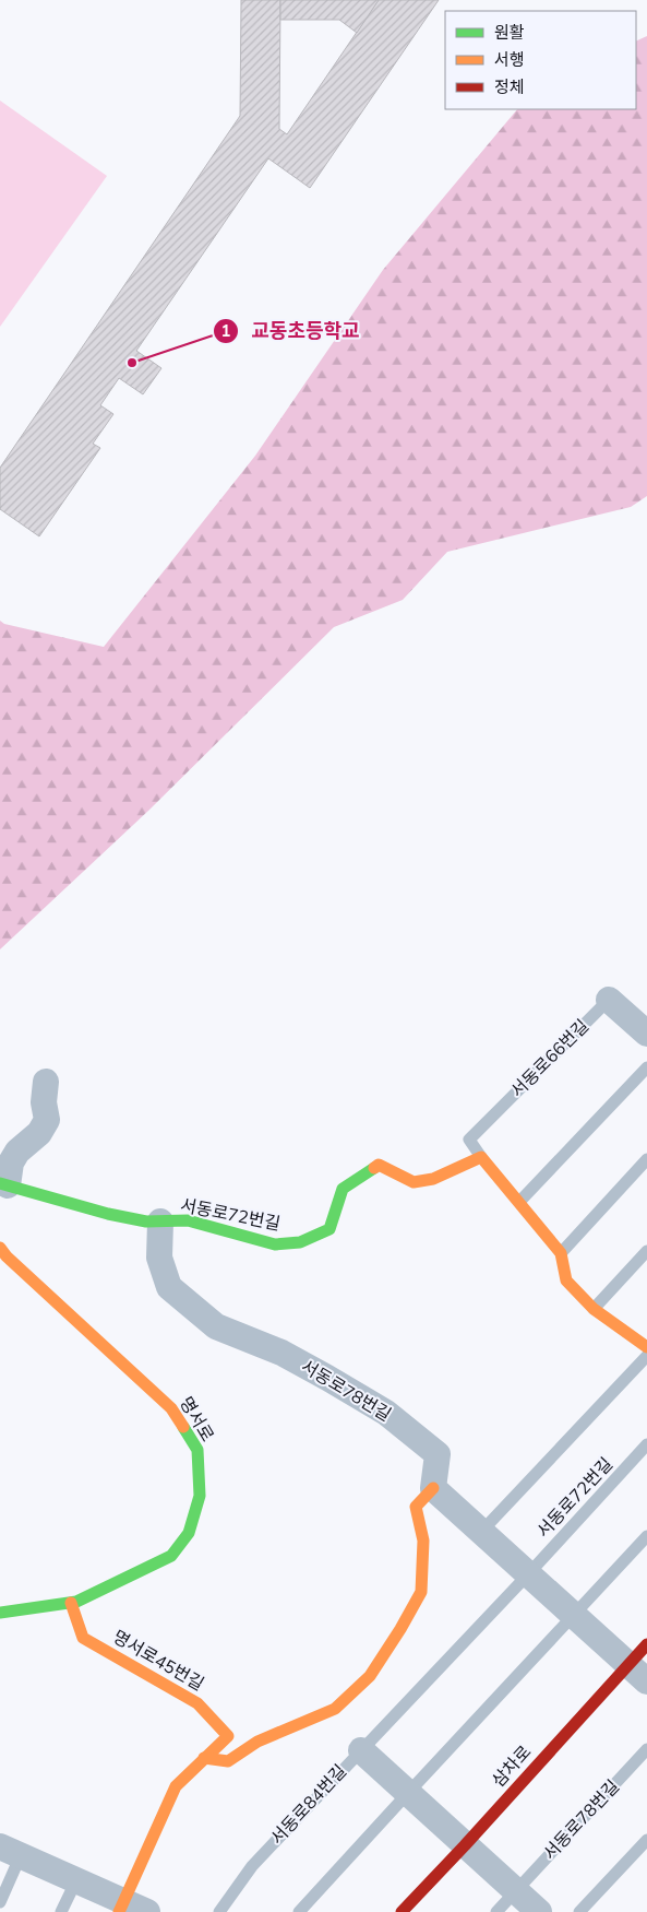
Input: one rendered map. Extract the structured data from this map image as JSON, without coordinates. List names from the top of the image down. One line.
{"streets":{"street":["서동로66번길","서동로72번길","서동로78번길","명서로","명서로45번길","삼차로","서동로84번길"]},"crossings":[["서동로66번길","서동로72번길"],["서동로72번길","서동로78번길"],["서동로78번길","서동로84번길"],["명서로","명서로45번길"],["삼차로","서동로84번길"]],"places":["교동초등학교"],"legend":["원활","서행","정체"]}
